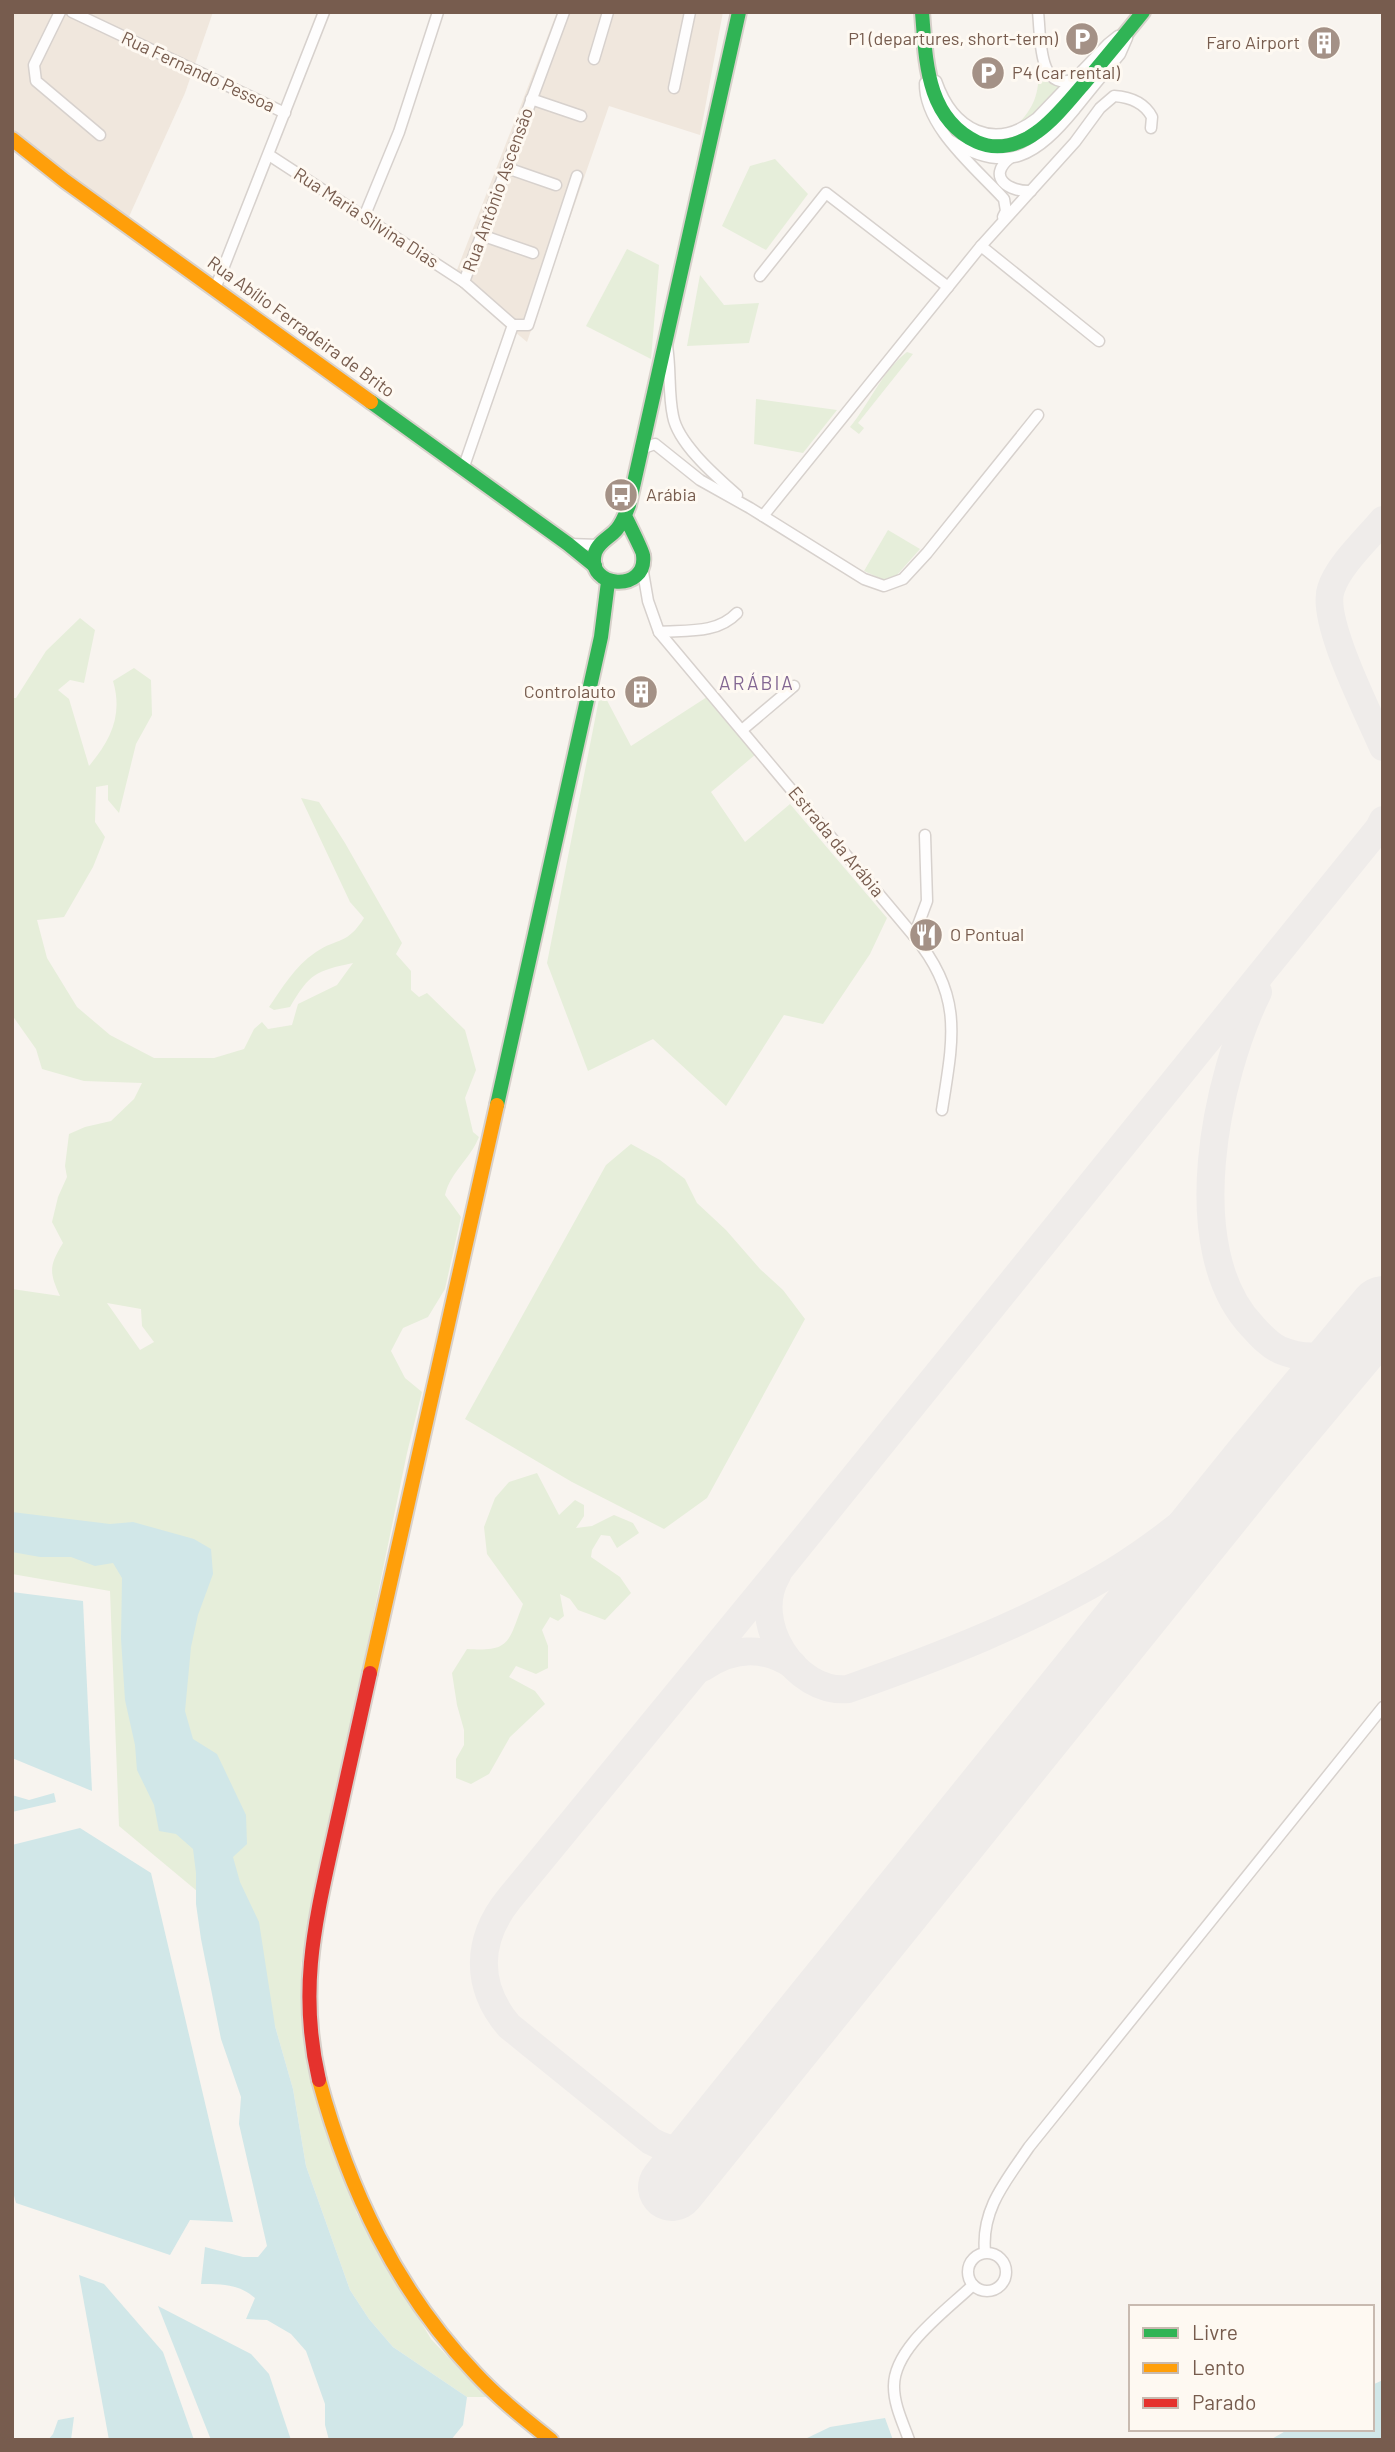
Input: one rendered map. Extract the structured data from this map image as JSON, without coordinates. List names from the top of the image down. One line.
{"streets":{"street":["Rua Fernando Pessoa","Rua António Ascensão","Rua Maria Silvina Dias","Rua Abílio Ferradeira de Brito","Estrada da Arábia"]},"crossings":[["Rua António Ascensão","Rua Maria Silvina Dias"],["Rua Abílio Ferradeira de Brito","Estrada da Arábia"]],"districts":["ARÁBIA"],"places":{"parking":["P1 (departures, short-term)","P4 (car rental)"],"building":["Faro Airport","Controlauto"],"bus stop":["Arábia"],"restaurant":["O Pontual"]},"legend":["Livre","Lento","Parado"]}
